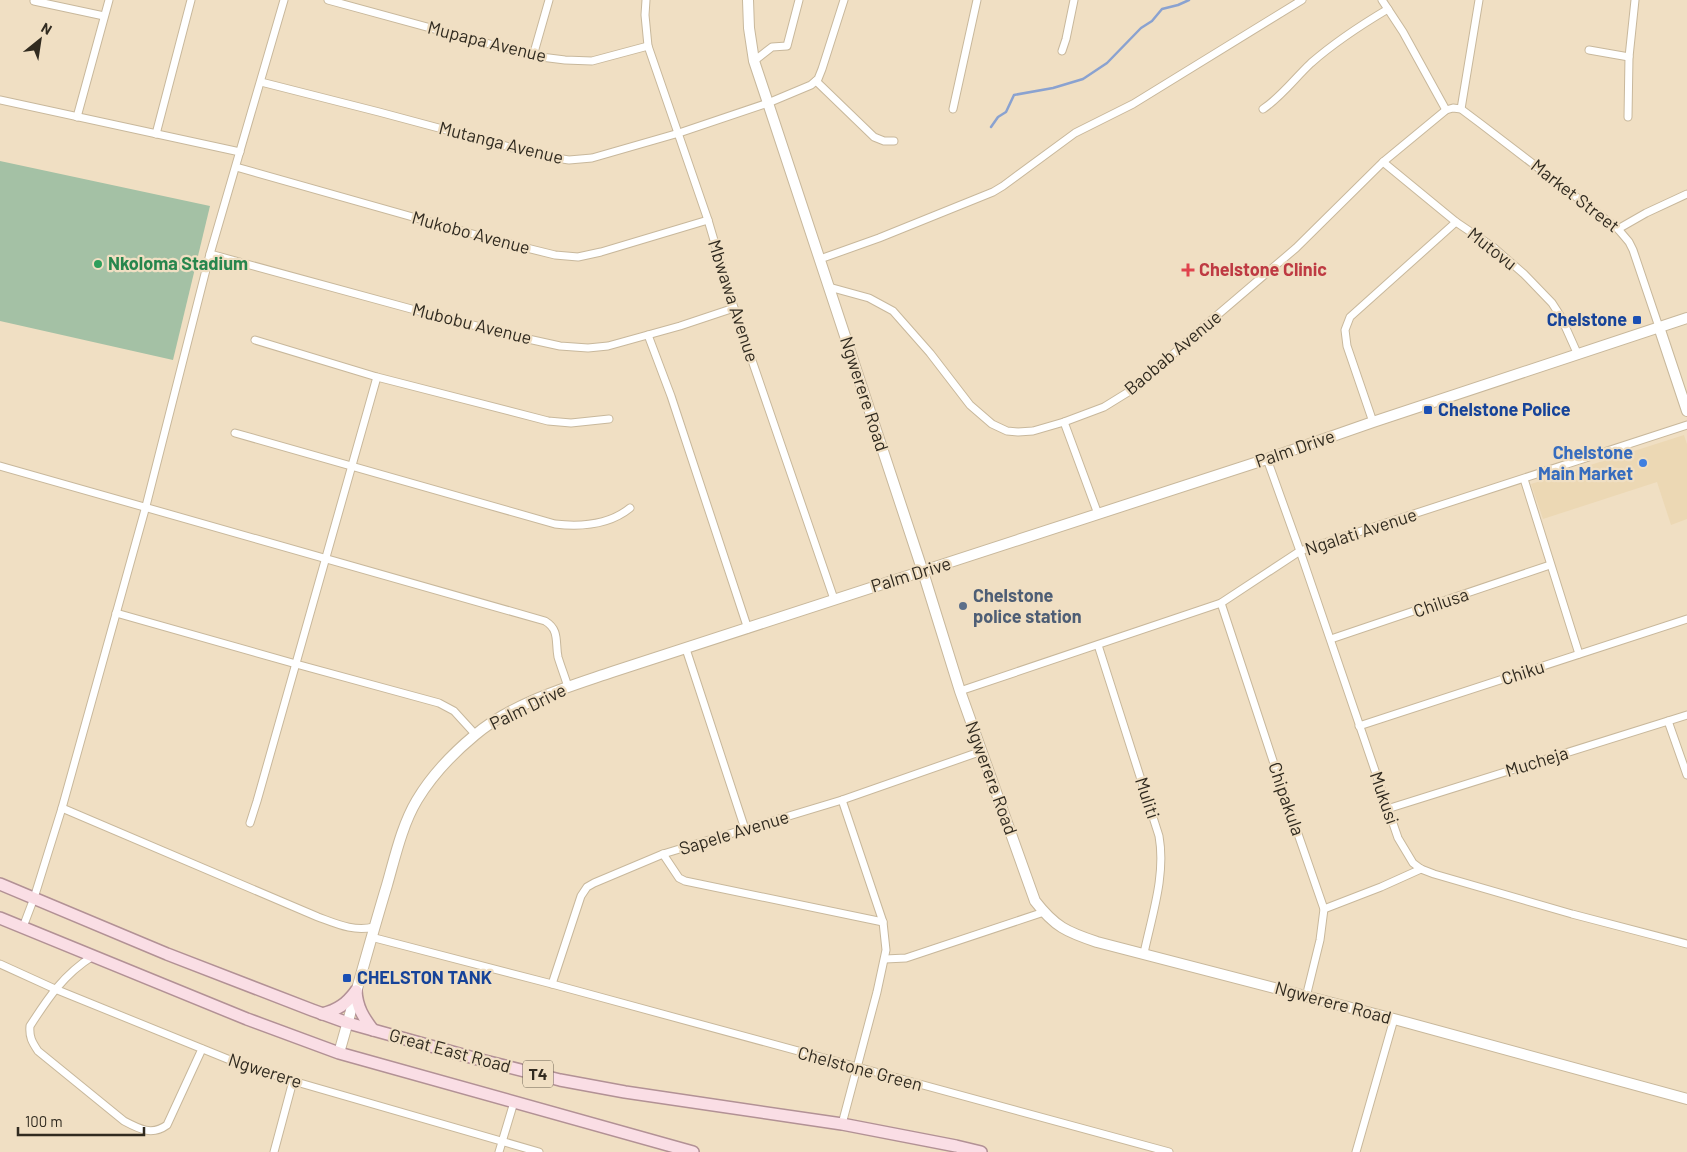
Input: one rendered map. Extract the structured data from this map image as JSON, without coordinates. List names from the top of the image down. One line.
{"streets":{"main road":["Great East Road","T4"],"street":["Mupapa Avenue","Mutanga Avenue","Market Street","Mukobo Avenue","Mutovu","Mbwawa Avenue","Mubobu Avenue","Baobab Avenue","Ngwerere Road","Palm Drive","Ngalati Avenue","Chilusa","Chiku","Mucheja","Muliti","Mukusi","Chipakula","Sapele Avenue","Chelstone Green","Ngwerere"]},"crossings":[["Mupapa Avenue","Mbwawa Avenue"],["Mutanga Avenue","Mbwawa Avenue"],["Mutanga Avenue","Ngwerere Road"],["Market Street","Palm Drive"],["Mukobo Avenue","Mbwawa Avenue"],["Mutovu","Baobab Avenue"],["Mutovu","Palm Drive"],["Mbwawa Avenue","Mubobu Avenue"],["Mbwawa Avenue","Palm Drive"],["Baobab Avenue","Ngwerere Road"],["Ngwerere Road","Palm Drive"],["Ngwerere Road","Ngalati Avenue"],["Ngwerere Road","Muliti"],["Ngwerere Road","Chipakula"],["Ngwerere Road","Sapele Avenue"],["Palm Drive","Mukusi"],["Palm Drive","Great East Road"],["Palm Drive","Chelstone Green"],["Ngalati Avenue","Muliti"],["Ngalati Avenue","Mukusi"],["Ngalati Avenue","Chipakula"],["Chilusa","Mukusi"],["Chiku","Mukusi"],["Mucheja","Mukusi"],["Sapele Avenue","Chelstone Green"]],"places":{"other":["Nkoloma Stadium","Chelstone Main Market","Chelstone police station"],"health":["Chelstone Clinic"],"transit":["Chelstone","Chelstone Police","CHELSTON TANK"]},"scale_bar":"100 m","north":"top right"}
